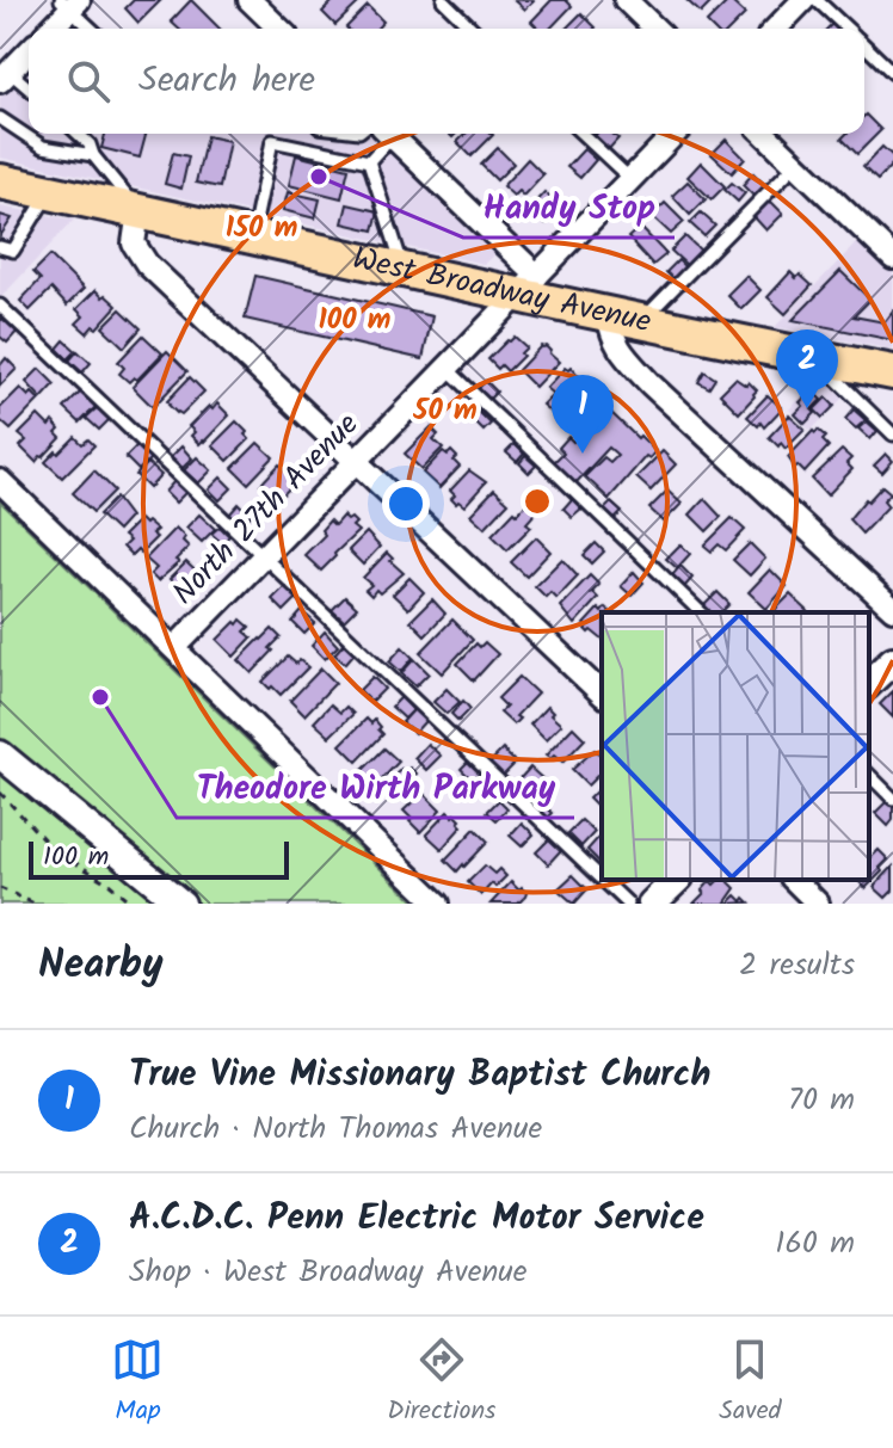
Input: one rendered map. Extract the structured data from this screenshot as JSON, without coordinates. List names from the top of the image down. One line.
{"streets":{"main road":["West Broadway Avenue"],"street":["North 27th Avenue"]},"crossings":[["West Broadway Avenue","North 27th Avenue"]],"places":["Handy Stop","Theodore Wirth Parkway"],"scale_bar":"100 m","page":{"search":"Search here","pins":["2","1"],"scale":"100 m","heading":["Nearby","2 results"],"list":[{"mark":"1","name":"True Vine Missionary Baptist Church","note":"Church · North Thomas Avenue","value":"70 m"},{"mark":"2","name":"A.C.D.C. Penn Electric Motor Service","note":"Shop · West Broadway Avenue","value":"160 m"}],"nav":["Map","Directions","Saved"]},"rings":["150 m","100 m","50 m"]}
